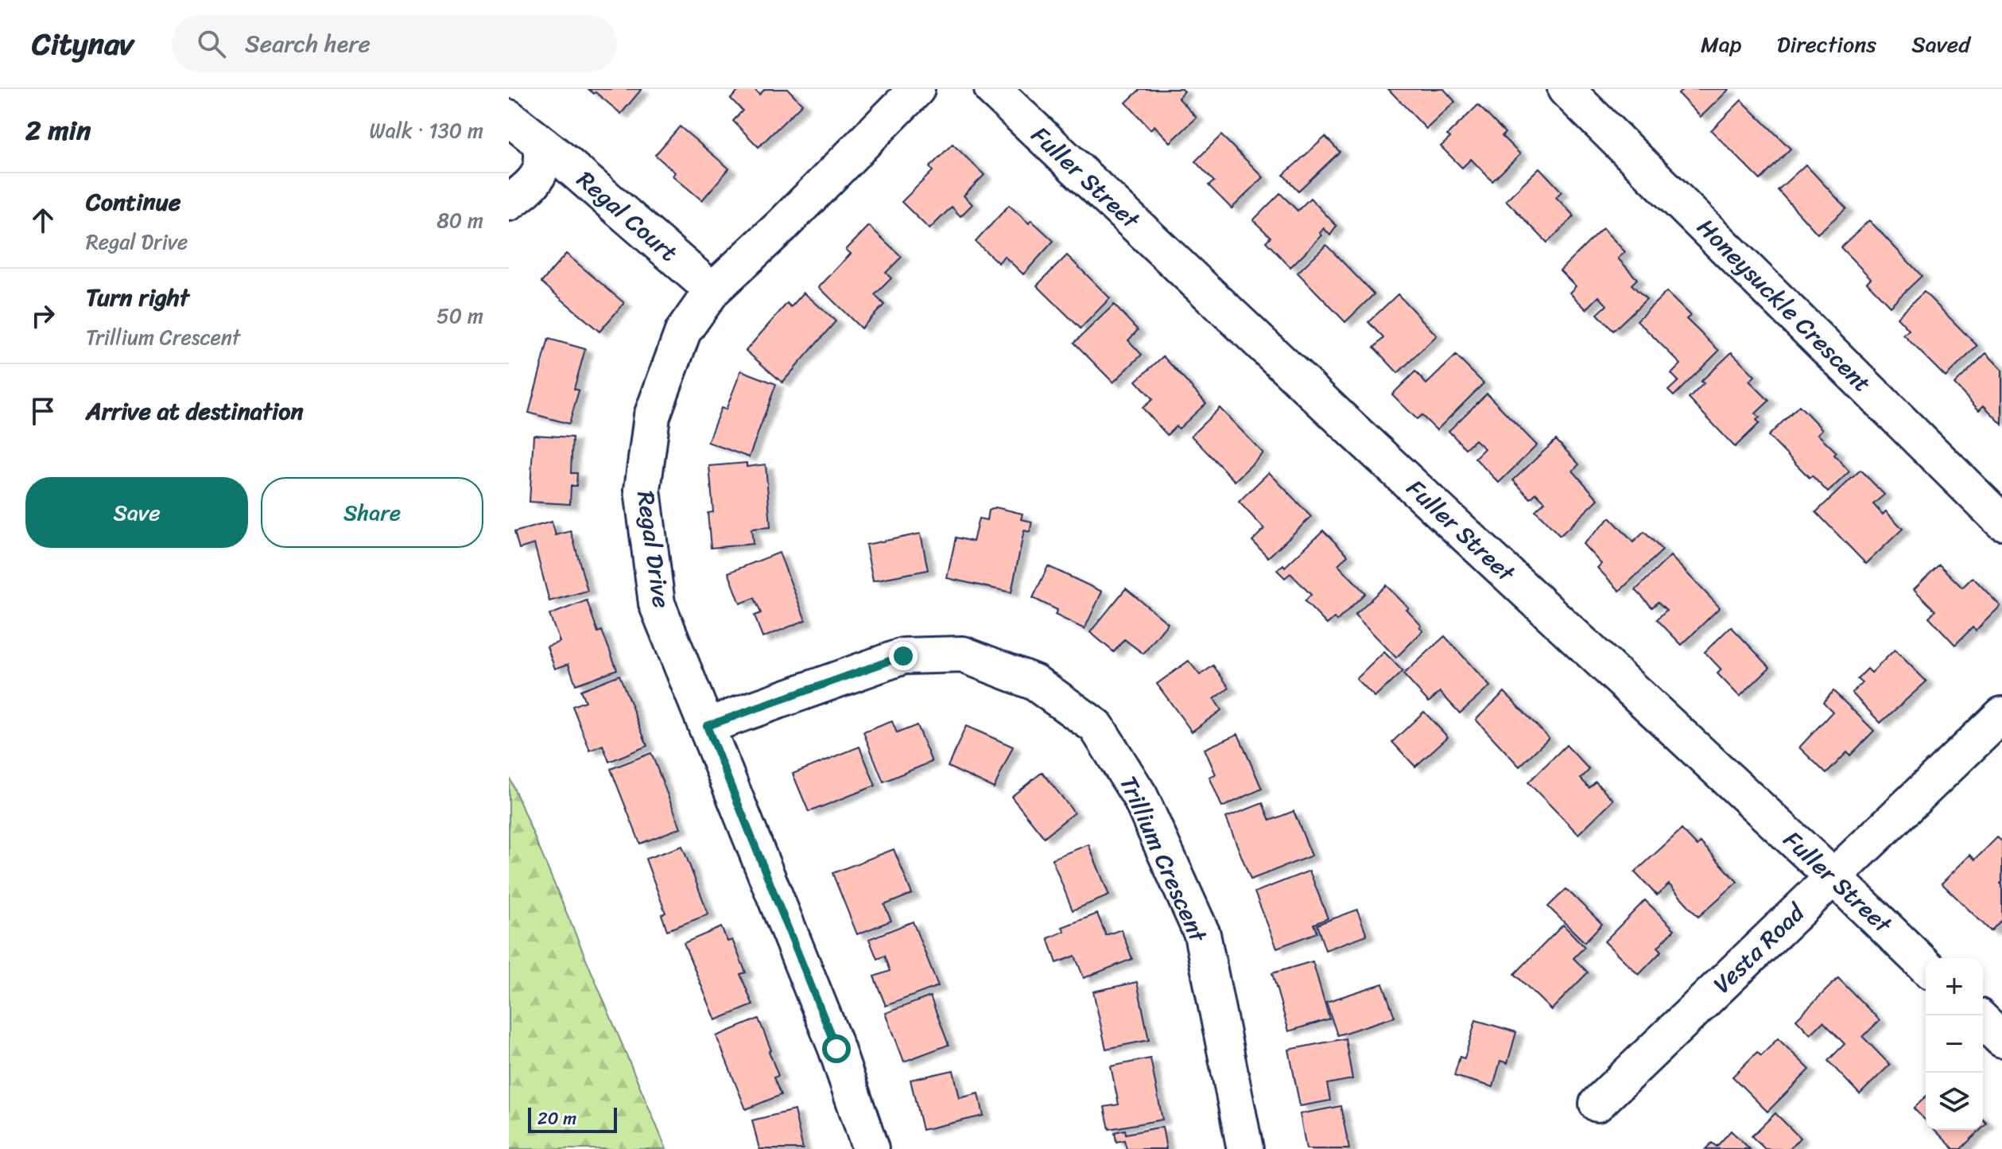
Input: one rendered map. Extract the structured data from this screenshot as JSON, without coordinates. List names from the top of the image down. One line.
{"streets":{"street":["Fuller Street","Regal Court","Honeysuckle Crescent","Regal Drive","Trillium Crescent","Vesta Road"]},"crossings":[["Fuller Street","Vesta Road"],["Regal Court","Regal Drive"],["Regal Drive","Trillium Crescent"]],"scale_bar":"20 m","page":{"header":"Citynav","search":"Search here","nav":["Map","Directions","Saved"],"heading":["2 min","Walk · 130 m"],"list":[["Continue","Regal Drive","80 m"],["Turn right","Trillium Crescent","50 m"],"Arrive at destination"],"buttons":["Save","Share"],"map_buttons":["+","−"],"scale":"20 m"}}
